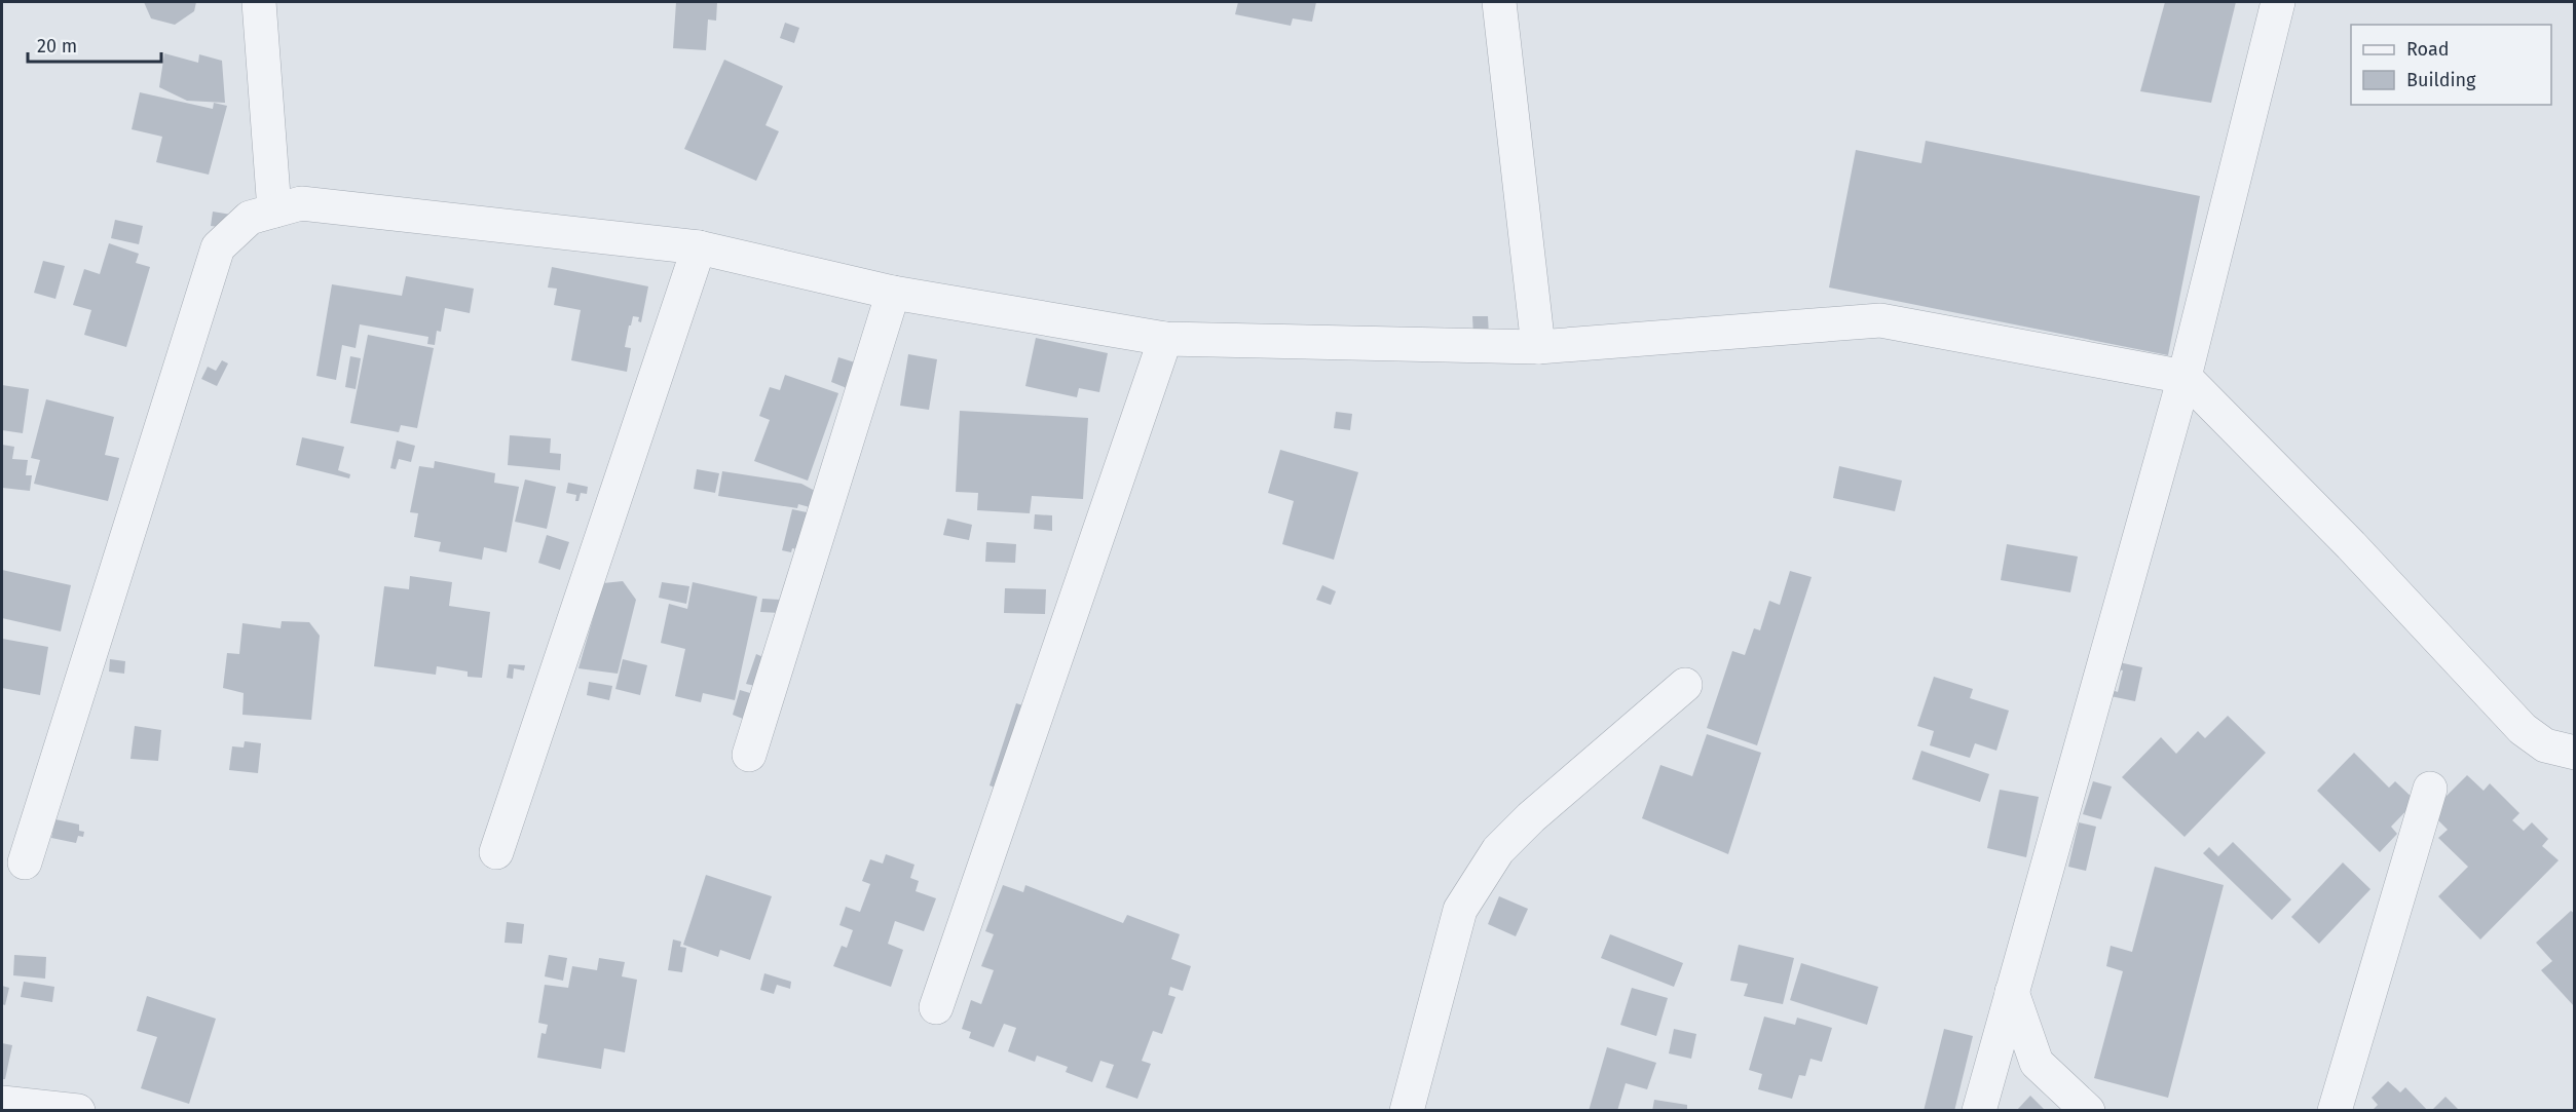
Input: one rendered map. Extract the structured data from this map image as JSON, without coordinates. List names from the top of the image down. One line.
{"legend":["Road","Building"],"scale_bar":"20 m"}
